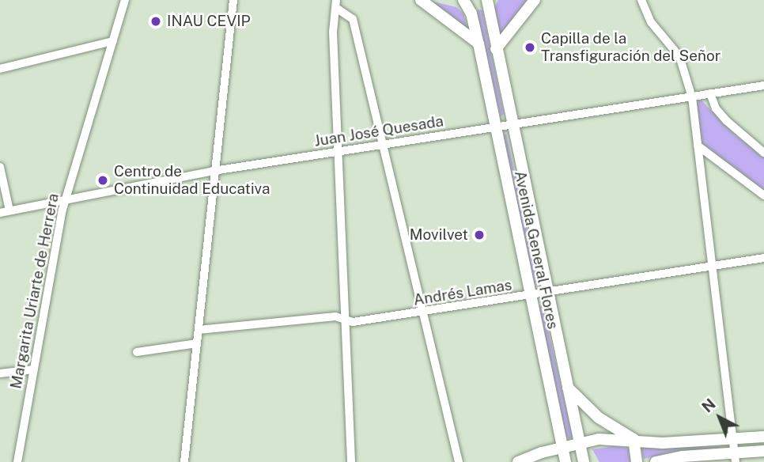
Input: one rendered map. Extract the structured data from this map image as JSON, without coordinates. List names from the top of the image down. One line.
{"streets":{"main road":["Avenida General Flores"],"street":["Juan José Quesada","Margarita Uriarte de Herrera","Andrés Lamas"]},"crossings":[["Juan José Quesada","Avenida General Flores"],["Juan José Quesada","Margarita Uriarte de Herrera"],["Avenida General Flores","Andrés Lamas"]],"places":["INAU CEVIP","Capilla de la Transfiguración del Señor","Centro de Continuidad Educativa","Movilvet"],"north":"top left"}
